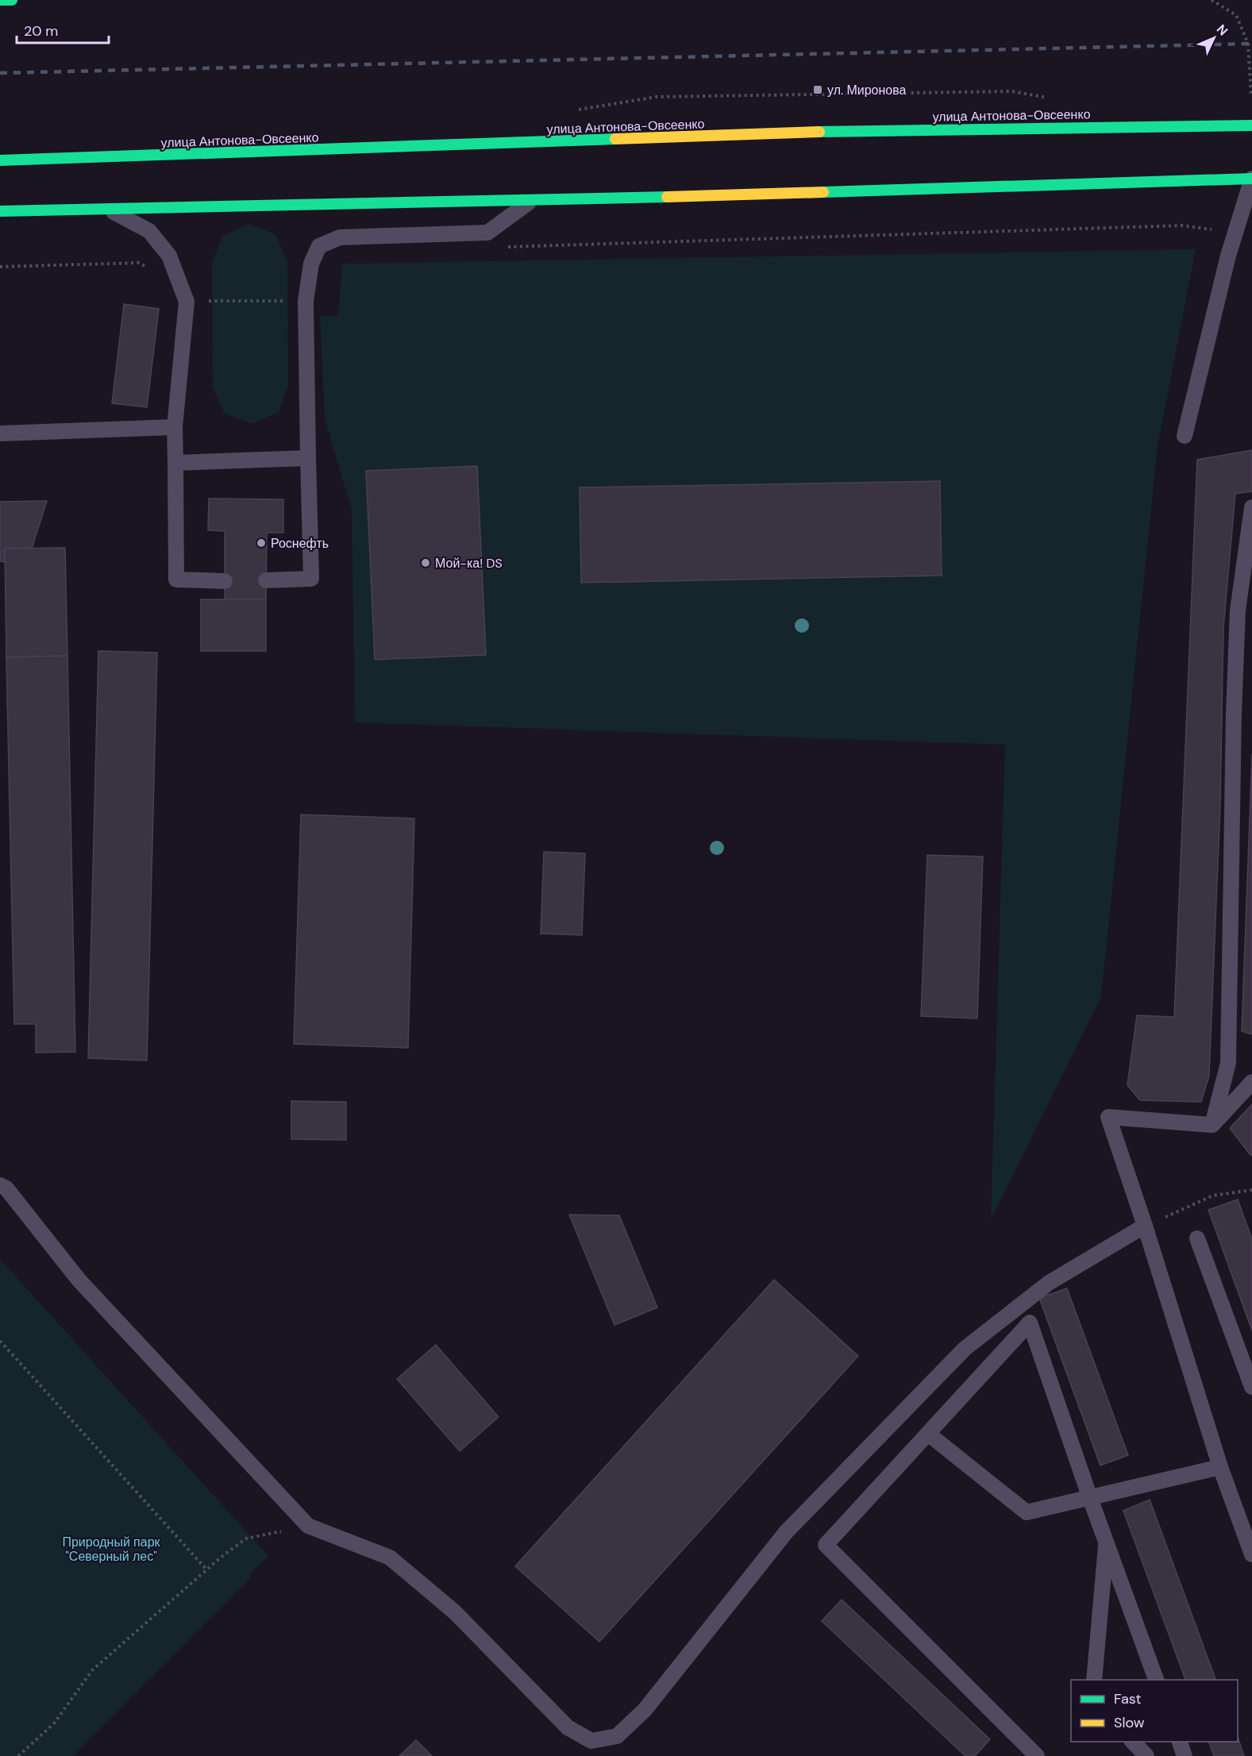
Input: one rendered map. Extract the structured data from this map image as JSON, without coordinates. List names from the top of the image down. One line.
{"streets":{"main road":["улица Антонова-Овсеенко"]},"parks":["Природный парк \"Северный лес\""],"places":{"transit":["ул. Миронова"],"other":["Роснефть","Мой-ка! DS"]},"legend":["Fast","Slow"],"scale_bar":"20 m","north":"top right"}
